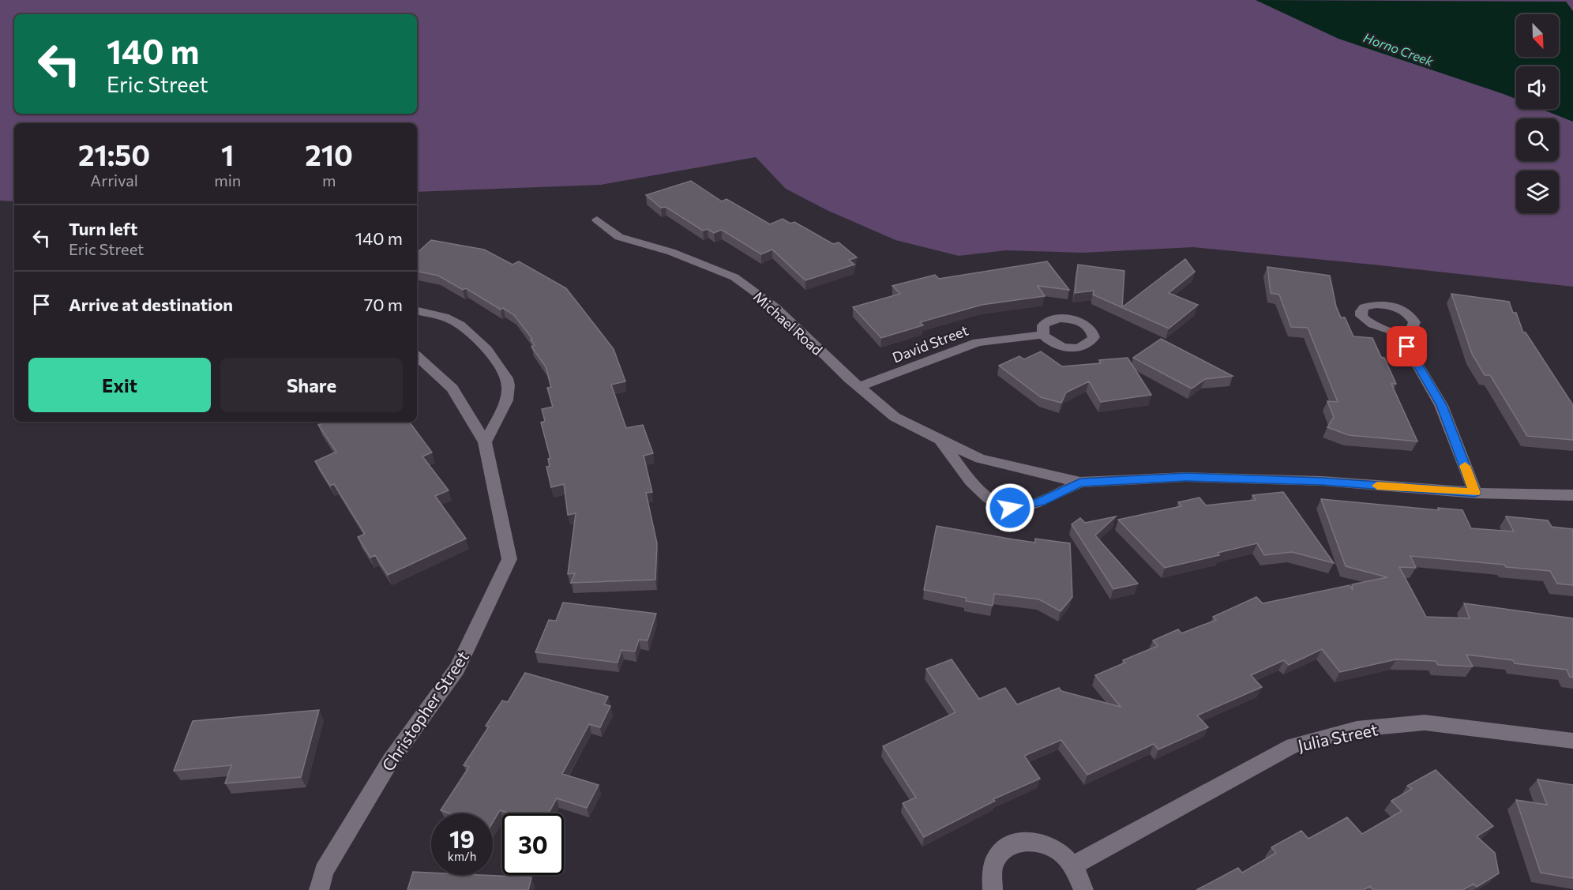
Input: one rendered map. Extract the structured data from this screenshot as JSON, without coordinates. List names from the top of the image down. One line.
{"streets":{"street":["Michael Road","David Street","Christopher Street","Julia Street"]},"crossings":[["Michael Road","David Street"]],"water":["Horno Creek"],"north":"bottom right","page":{"turn":["140 m","Eric Street"],"eta":["21:50","Arrival","1","min","210","m"],"list":[{"name":"Turn left","note":"Eric Street","value":"140 m"},{"name":"Arrive at destination","value":"70 m"}],"buttons":["Exit","Share"],"speed":"19 km/h","limit":"30"}}
